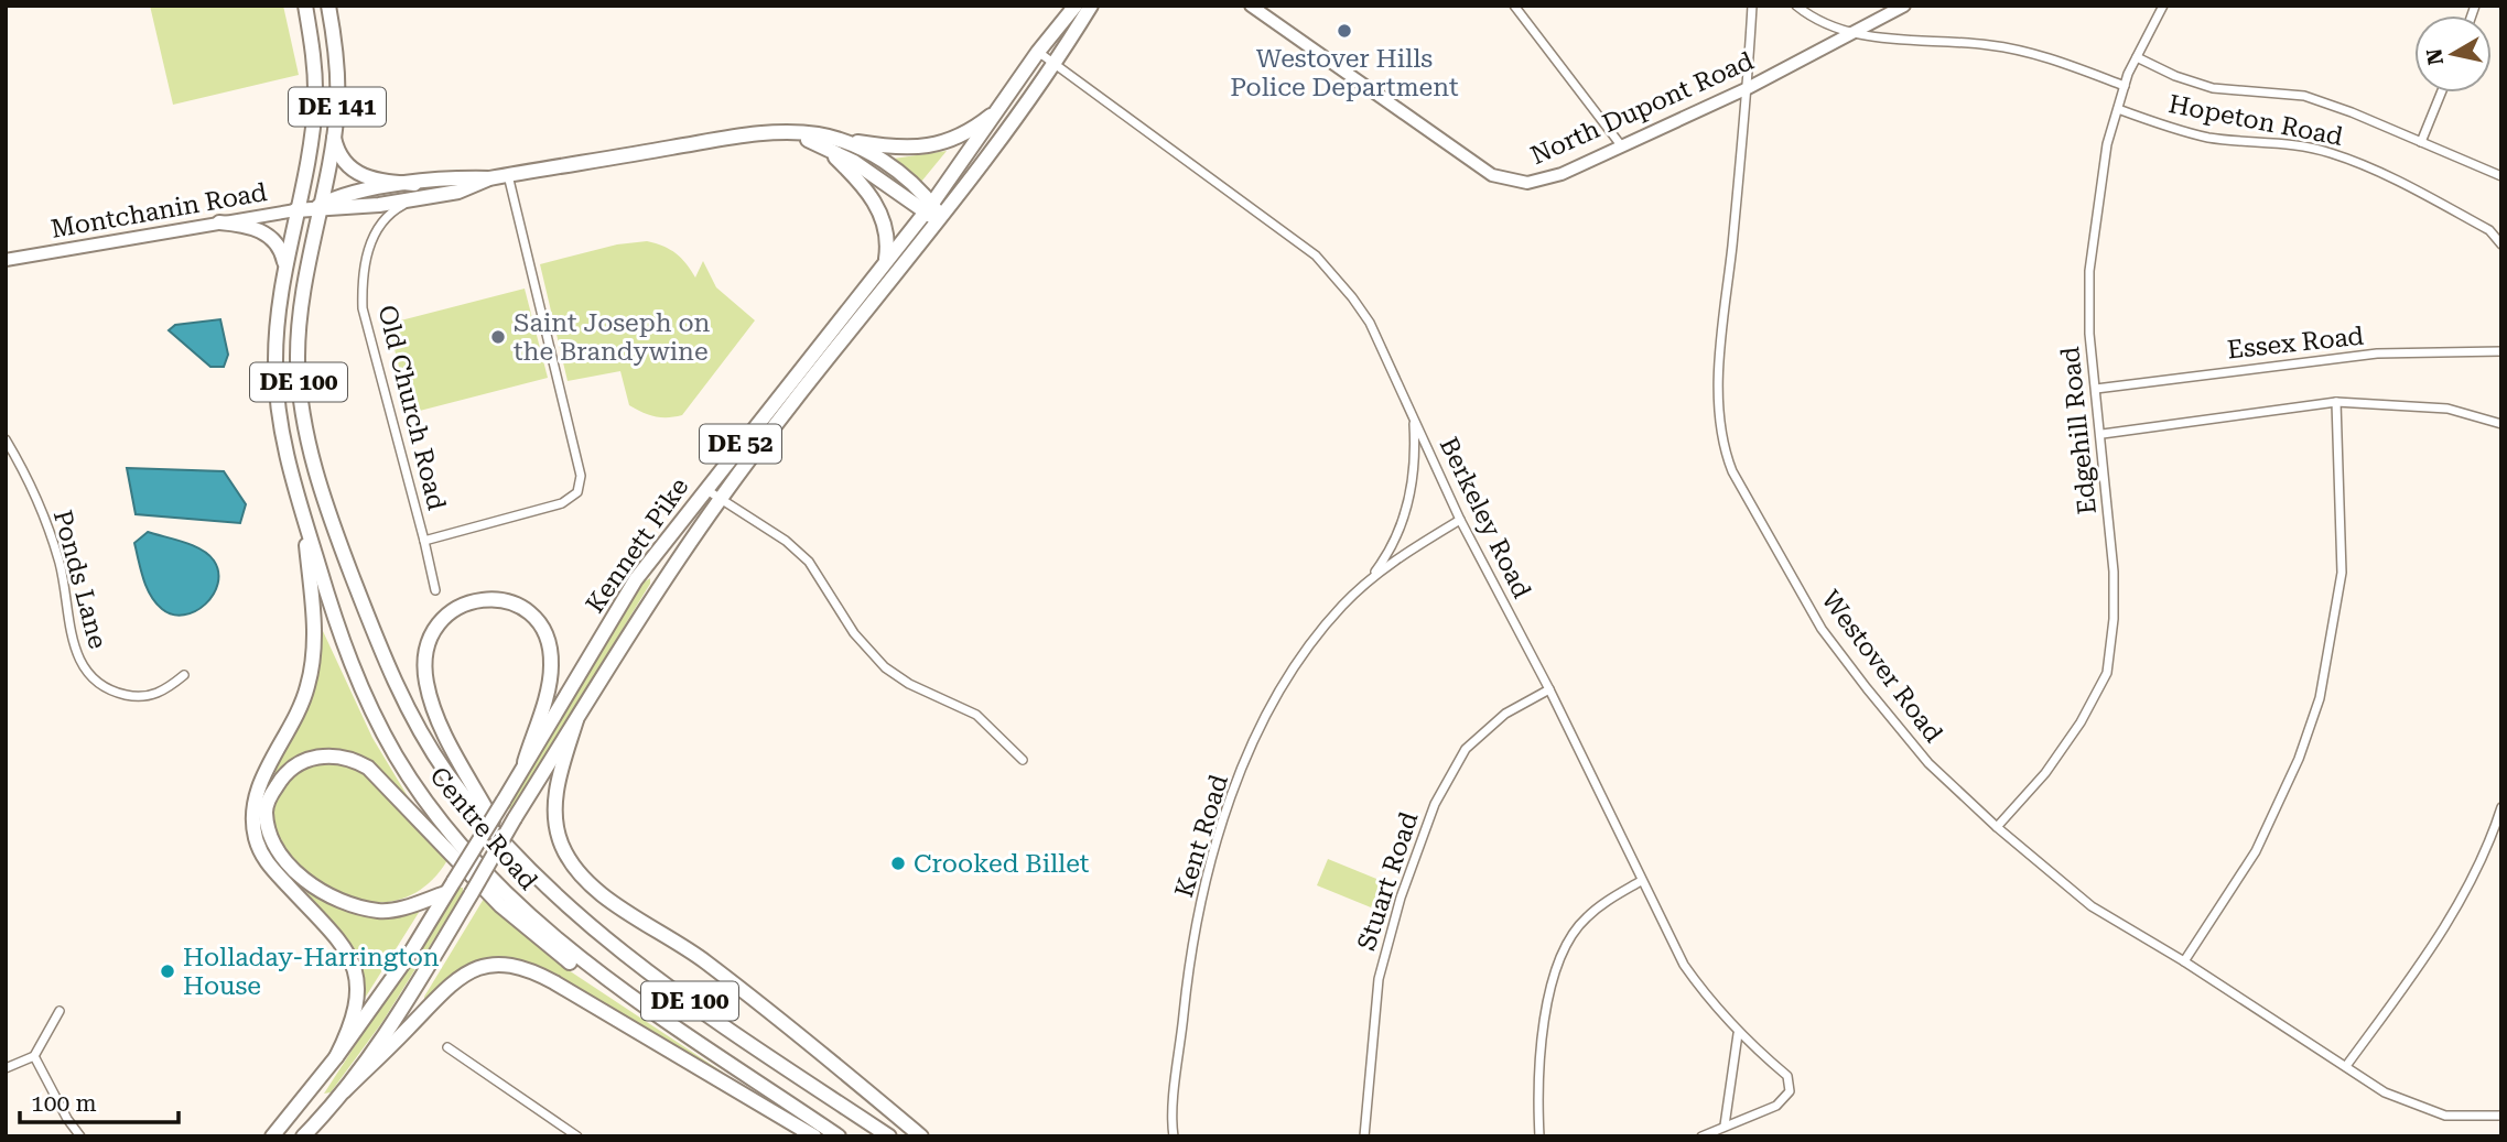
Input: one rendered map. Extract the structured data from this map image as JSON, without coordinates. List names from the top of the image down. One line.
{"streets":{"main road":["DE 141","North Dupont Road","Montchanin Road","DE 100","DE 52","Kennett Pike","Centre Road"],"street":["Hopeton Road","Essex Road","Old Church Road","Edgehill Road","Berkeley Road","Ponds Lane","Westover Road","Kent Road","Stuart Road"]},"crossings":[["DE 141","Montchanin Road"],["DE 141","Centre Road"],["North Dupont Road","Westover Road"],["Hopeton Road","Edgehill Road"],["Montchanin Road","Old Church Road"],["Montchanin Road","Kennett Pike"],["Montchanin Road","Centre Road"],["Essex Road","Edgehill Road"],["Edgehill Road","Westover Road"],["Berkeley Road","Kennett Pike"],["Berkeley Road","Kent Road"],["Berkeley Road","Stuart Road"]],"places":["Westover Hills Police Department","Saint Joseph on the Brandywine","Crooked Billet","Holladay-Harrington House"],"scale_bar":"100 m","north":"left"}
